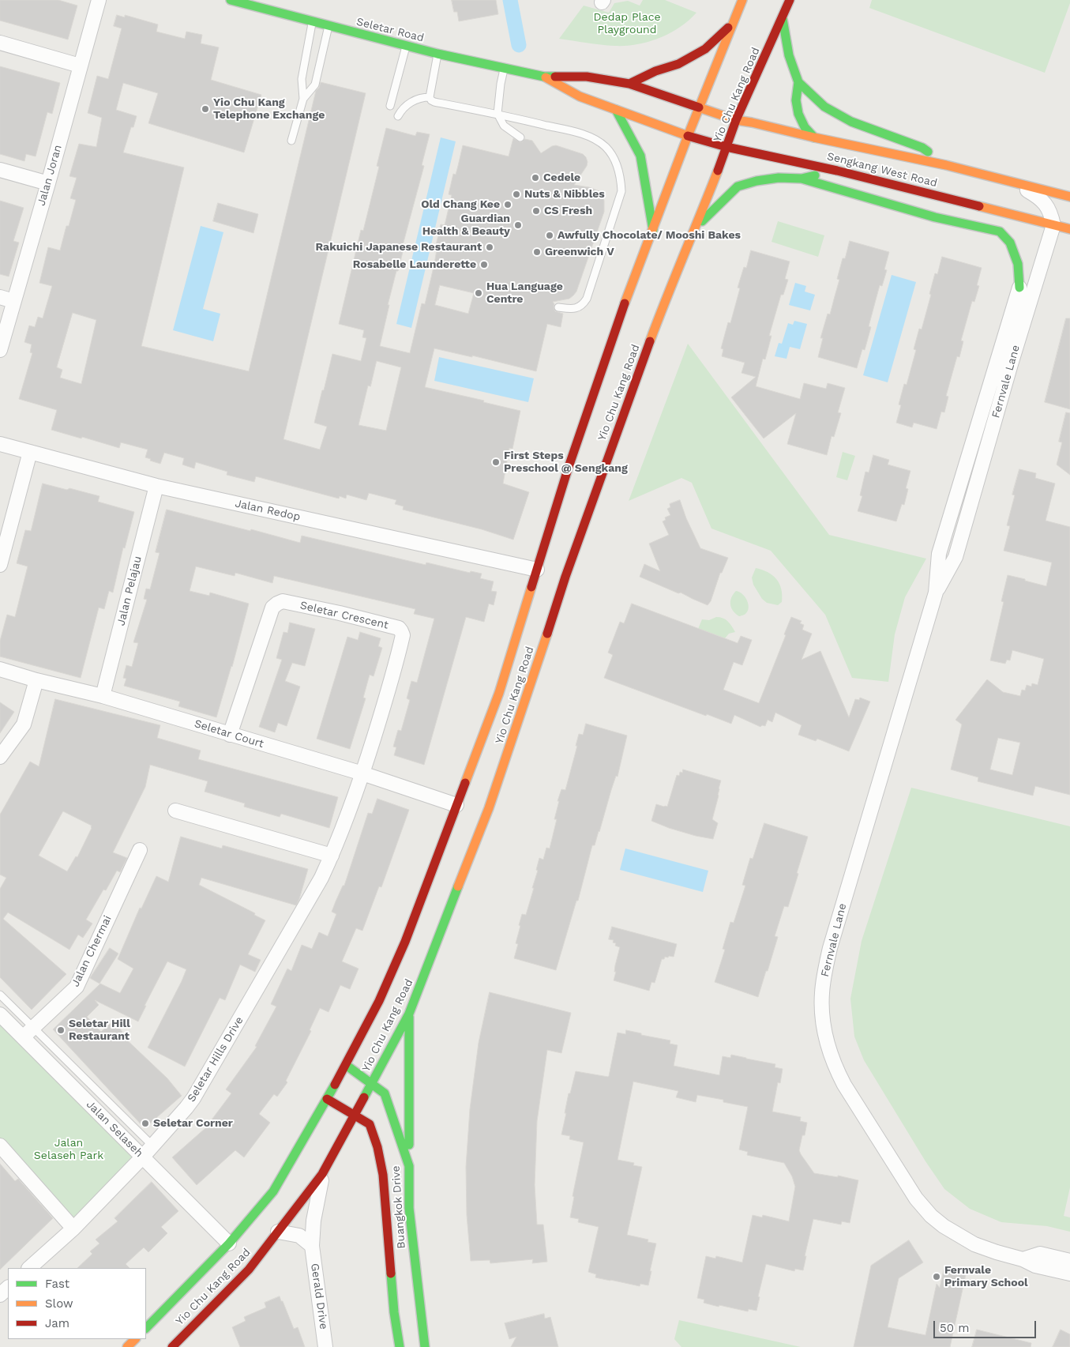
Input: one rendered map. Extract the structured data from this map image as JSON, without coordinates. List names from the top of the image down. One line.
{"streets":{"main road":["Seletar Road","Yio Chu Kang Road","Sengkang West Road","Buangkok Drive"],"street":["Jalan Joran","Fernvale Lane","Jalan Redop","Jalan Pelajau","Seletar Crescent","Seletar Court","Jalan Chermai","Seletar Hills Drive","Jalan Selaseh","Gerald Drive"]},"crossings":[["Seletar Road","Yio Chu Kang Road"],["Seletar Road","Sengkang West Road"],["Yio Chu Kang Road","Sengkang West Road"],["Yio Chu Kang Road","Jalan Redop"],["Yio Chu Kang Road","Seletar Court"],["Yio Chu Kang Road","Jalan Selaseh"],["Yio Chu Kang Road","Buangkok Drive"],["Yio Chu Kang Road","Gerald Drive"],["Sengkang West Road","Fernvale Lane"],["Jalan Redop","Jalan Pelajau"],["Jalan Pelajau","Seletar Court"],["Seletar Crescent","Seletar Court"],["Seletar Crescent","Seletar Hills Drive"],["Seletar Court","Seletar Hills Drive"],["Jalan Chermai","Jalan Selaseh"],["Seletar Hills Drive","Jalan Selaseh"]],"parks":["Dedap Place Playground","Jalan Selaseh Park"],"places":["Yio Chu Kang Telephone Exchange","Cedele","Nuts & Nibbles","Old Chang Kee","CS Fresh","Guardian Health & Beauty","Awfully Chocolate/ Mooshi Bakes","Rakuichi Japanese Restaurant","Greenwich V","Rosabelle Launderette","Hua Language Centre","First Steps Preschool @ Sengkang","Seletar Hill Restaurant","Seletar Corner","Fernvale Primary School"],"legend":["Fast","Slow","Jam"],"scale_bar":"50 m"}
